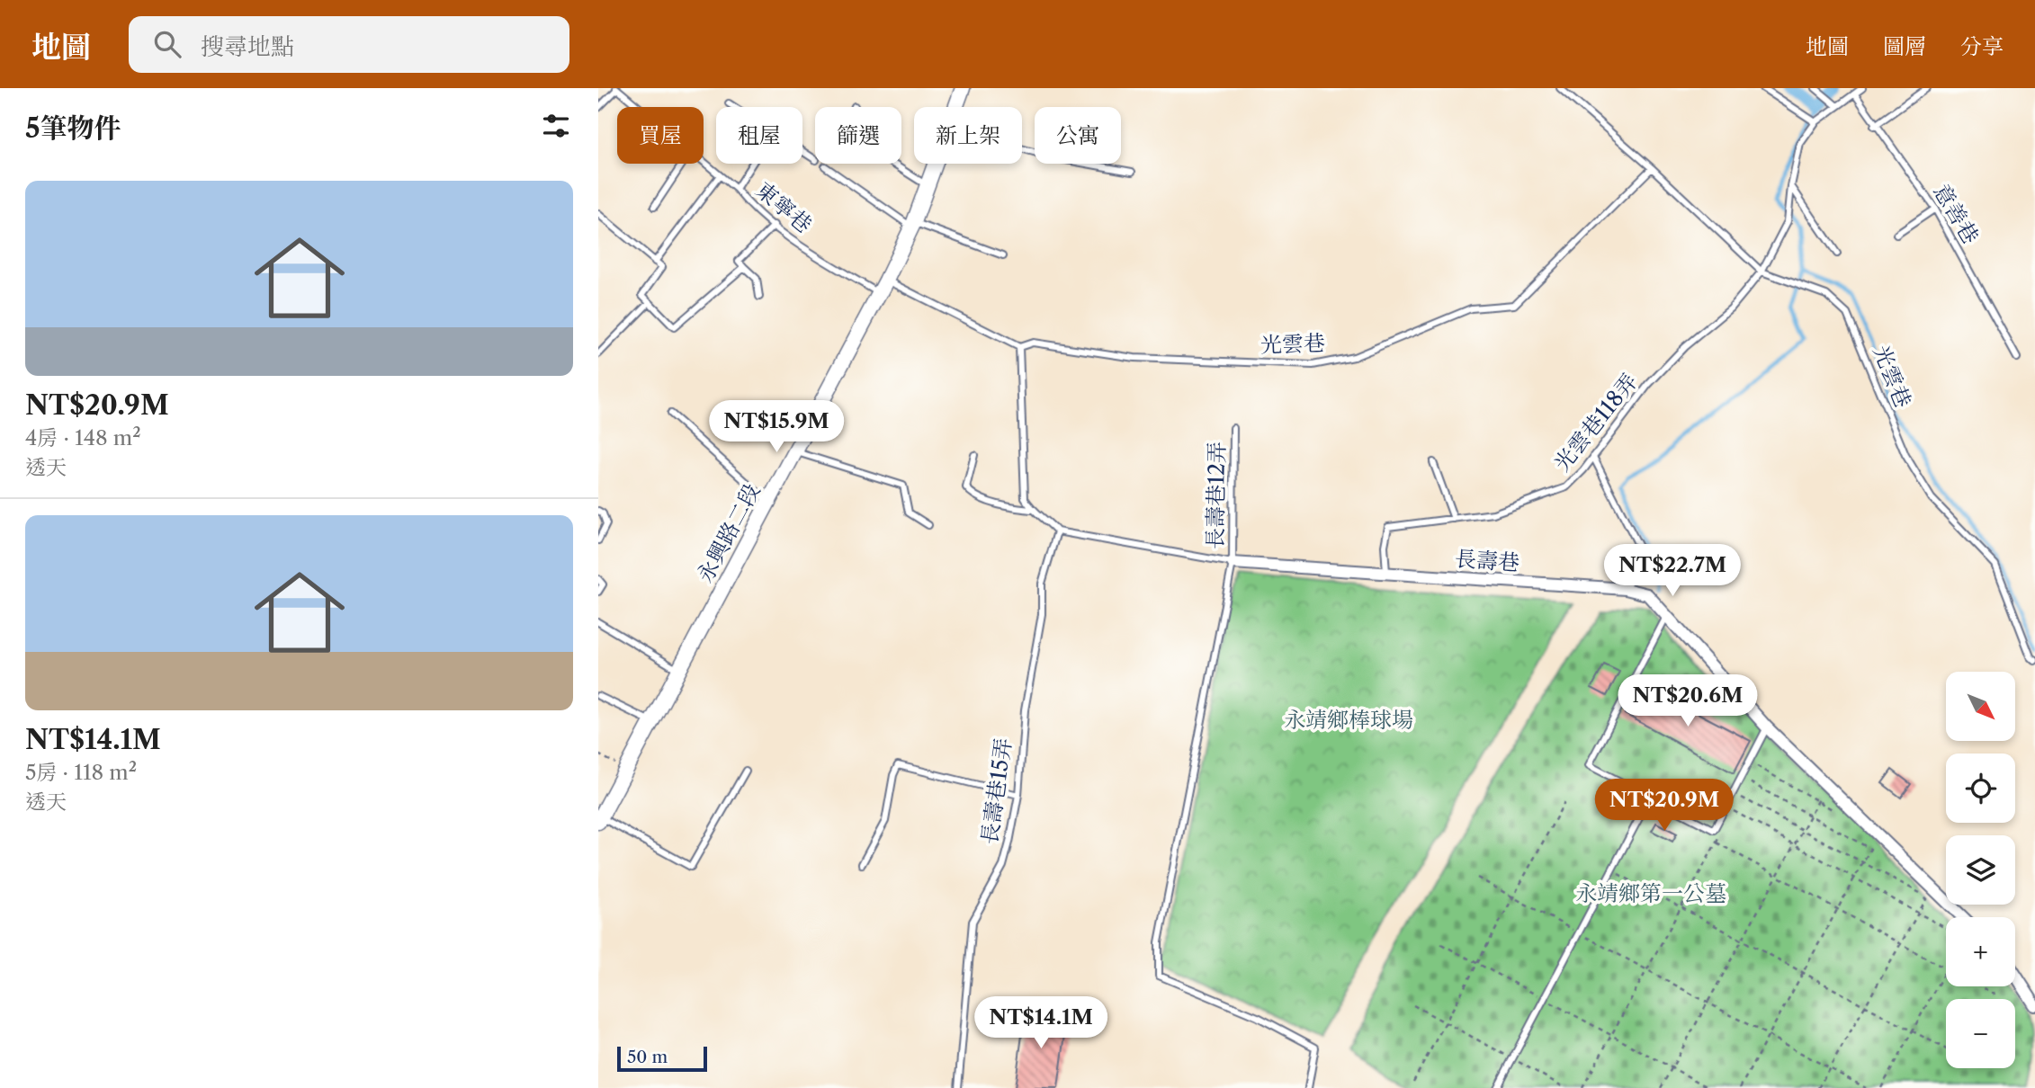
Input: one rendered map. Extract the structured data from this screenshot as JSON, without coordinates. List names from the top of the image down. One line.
{"streets":{"street":["永興路二段","長壽巷"],"lane":["東寧巷","意善巷","光雲巷","光雲巷118弄","長壽巷12弄","長壽巷15弄"]},"crossings":[["東寧巷","永興路二段"],["光雲巷","光雲巷118弄"],["光雲巷118弄","長壽巷"],["長壽巷12弄","長壽巷"],["長壽巷","長壽巷15弄"]],"parks":["永靖鄉棒球場","永靖鄉第一公墓"],"scale_bar":"50 m","north":"bottom right","page":{"header":"地圖","search":"搜尋地點","nav":["地圖","圖層","分享"],"heading":"5筆物件","chip":["買屋","租屋","篩選","新上架","公寓"],"list":[{"name":"NT$20.9M","note":"4房 · 148 m² · 透天"},{"name":"NT$14.1M","note":"5房 · 118 m² · 透天"}],"price":["NT$15.9M","NT$22.7M","NT$20.6M","NT$20.9M","NT$14.1M"],"map_buttons":["+","−"],"scale":"50 m"}}
